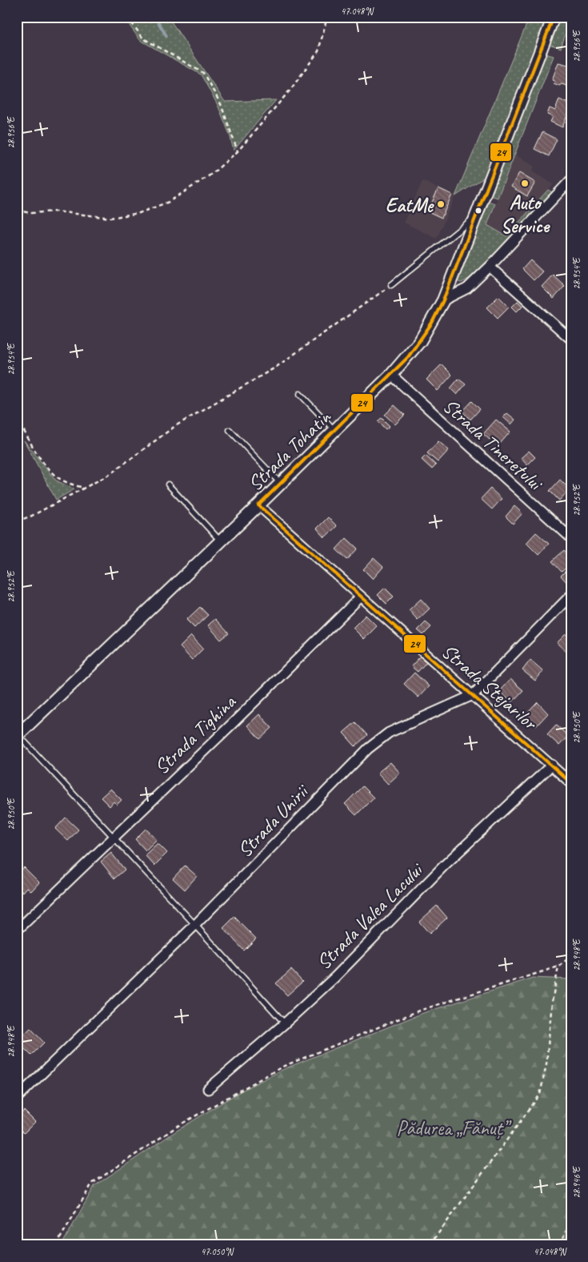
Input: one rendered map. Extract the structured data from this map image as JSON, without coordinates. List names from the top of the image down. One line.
{"streets":{"street":["Strada Tineretului","Strada Tohatin","Strada Stejarilor","Strada Tighina","Strada Unirii","Strada Valea Lacului"]},"crossings":[["Strada Tineretului","Strada Tohatin"],["Strada Tohatin","Strada Stejarilor"],["Strada Stejarilor","Strada Tighina"],["Strada Stejarilor","Strada Unirii"],["Strada Stejarilor","Strada Valea Lacului"]],"parks":["Pădurea „Fănuț”"],"places":["Auto Service","EatMe"],"lines":["transit line 24"],"coordinates":["47.048°N","28.956°E","28.954°E","28.952°E","28.950°E","28.948°E","28.946°E","47.050°N"]}
